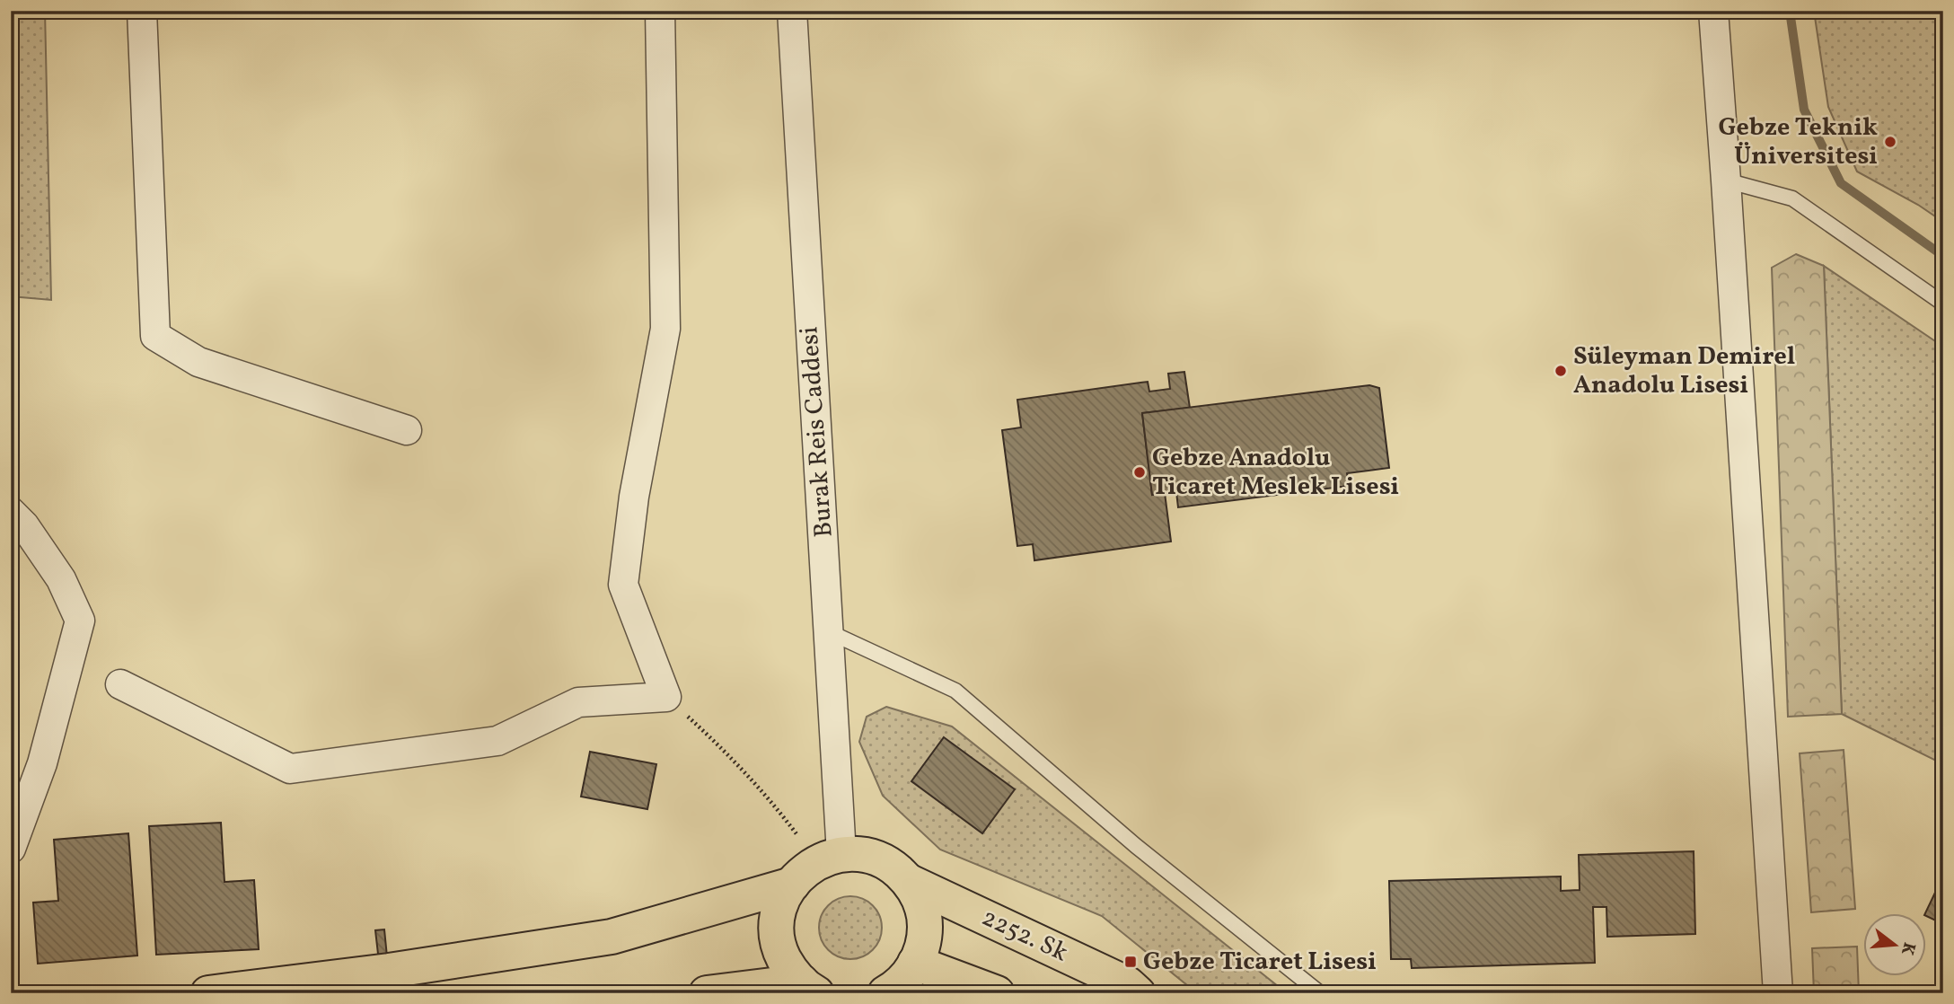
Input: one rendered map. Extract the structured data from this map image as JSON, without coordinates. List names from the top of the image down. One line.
{"streets":{"main road":["2252. Sk"],"street":["Burak Reis Caddesi"]},"crossings":[["Burak Reis Caddesi","2252. Sk"]],"places":{"other":["Gebze Teknik Üniversitesi","Süleyman Demirel Anadolu Lisesi","Gebze Anadolu Ticaret Meslek Lisesi"],"transit":["Gebze Ticaret Lisesi"]},"north":"right"}
